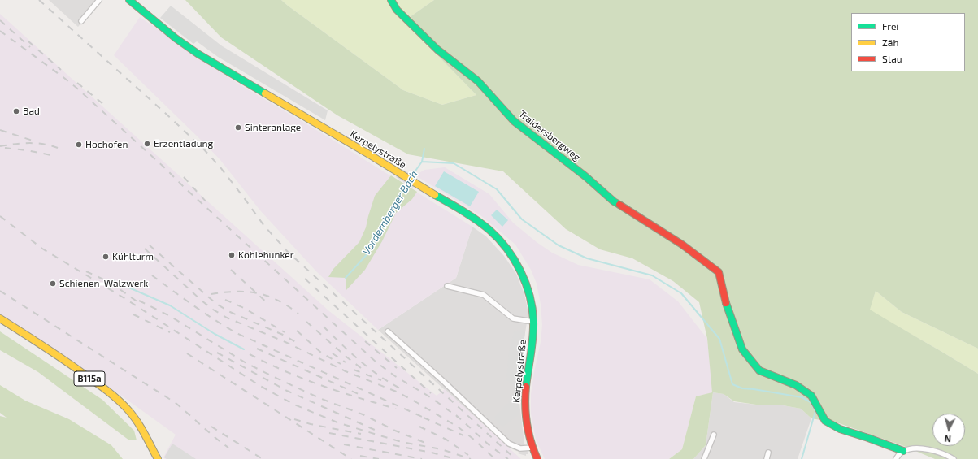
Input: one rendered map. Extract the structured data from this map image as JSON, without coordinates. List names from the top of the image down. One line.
{"streets":{"main road":["Traidersbergweg","Kerpelystraße","B115a"]},"water":["Vordernberger Bach"],"places":["Bad","Sinteranlage","Erzentladung","Hochofen","Kohlebunker","Kühlturm","Schienen-Walzwerk"],"legend":["Frei","Zäh","Stau"],"north":"bottom"}
